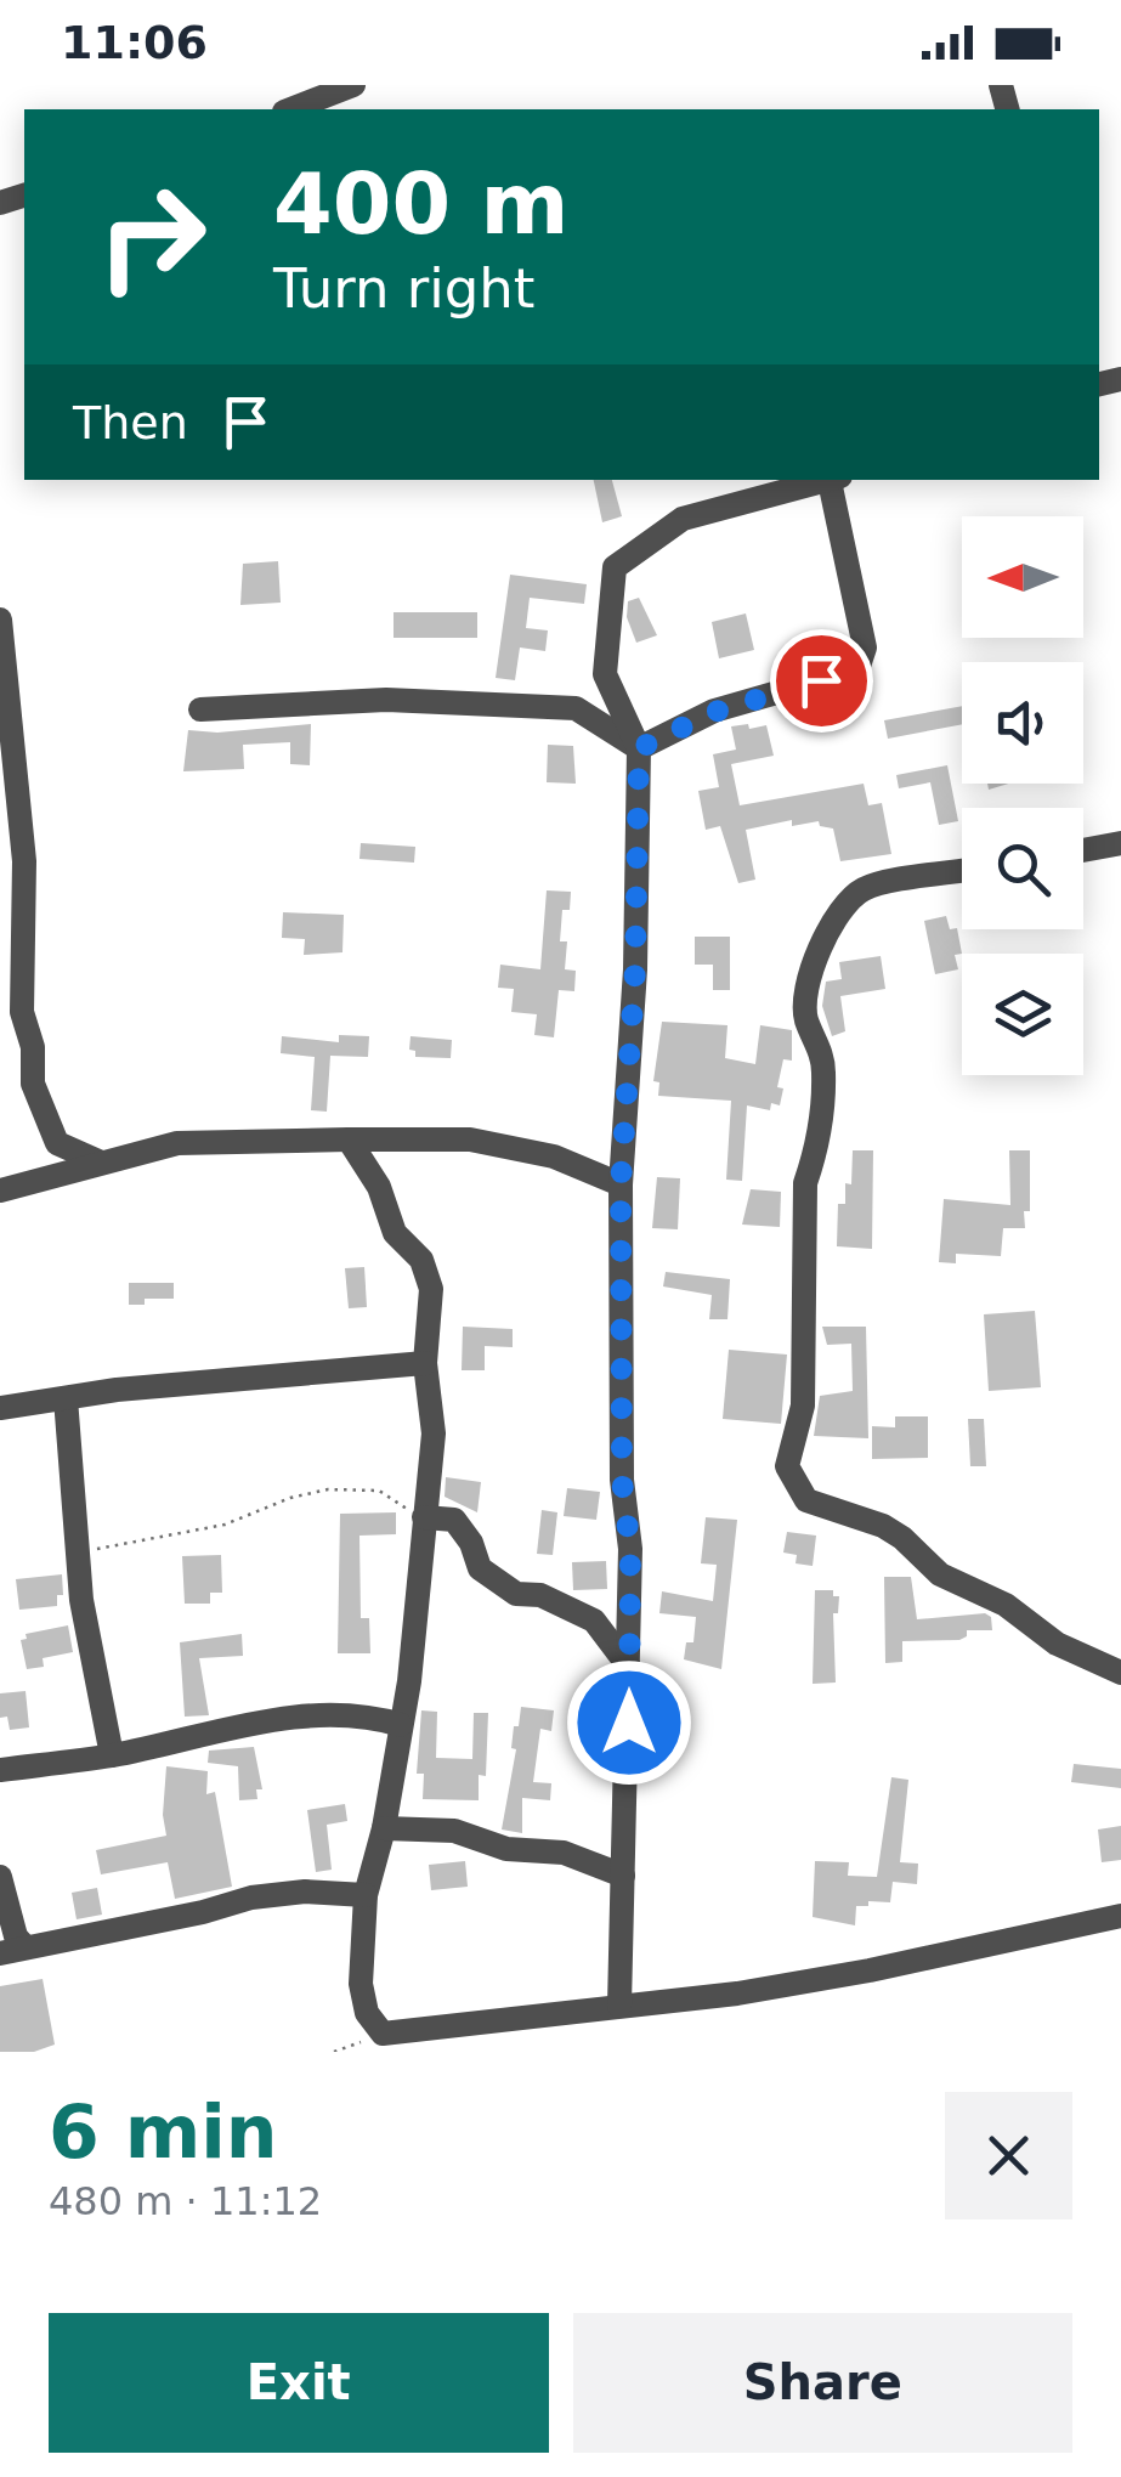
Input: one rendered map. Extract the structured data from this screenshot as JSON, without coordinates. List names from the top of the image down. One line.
{"north":"left","page":{"status":"11:06","turn":["400 m","Turn right"],"then":"Then","heading":["6 min","480 m · 11:12"],"buttons":["Exit","Share"]}}
